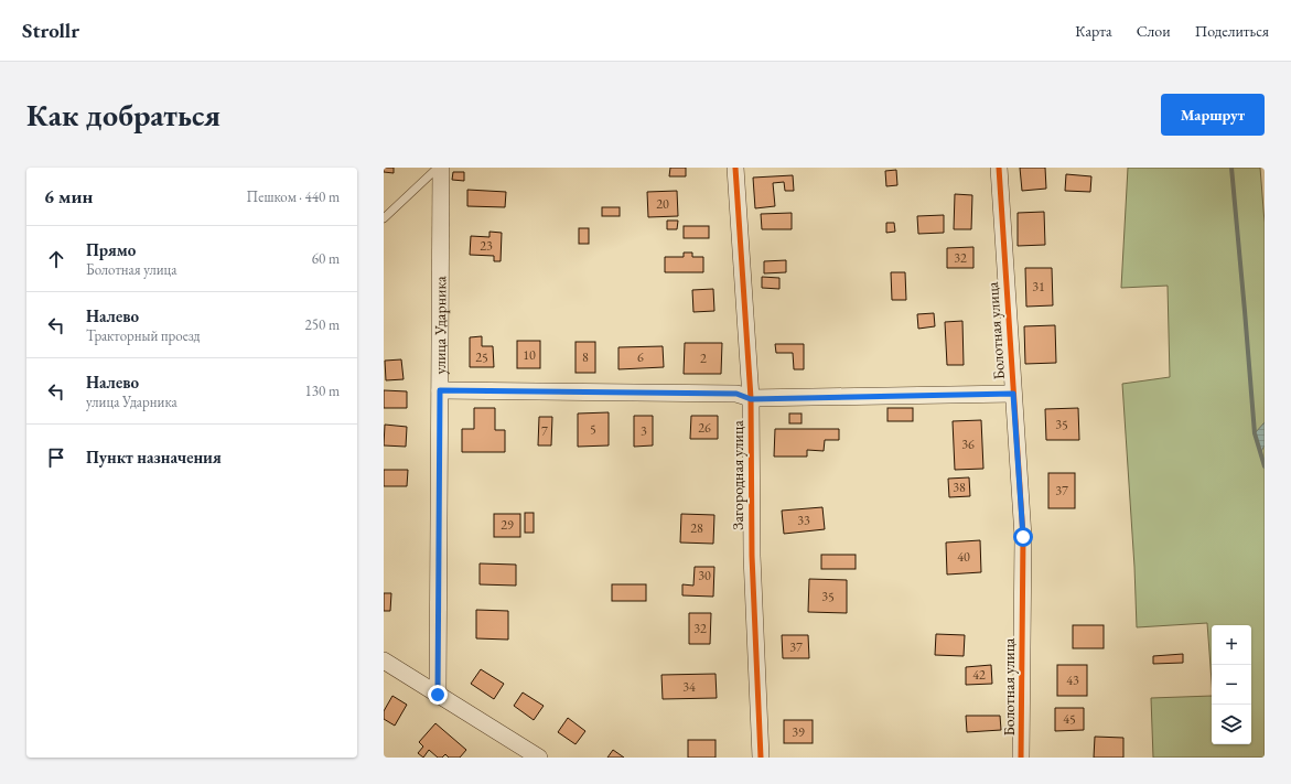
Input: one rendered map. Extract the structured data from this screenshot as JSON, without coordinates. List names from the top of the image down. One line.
{"streets":{"street":["улица Ударника","Болотная улица","Загородная улица"]},"house_numbers":["20","23","32","31","10","25","8","6","2","35","26","5","7","3","36","38","37","33","29","28","40","30","35","32","37","42","43","34","45","39"],"page":{"header":"Strollr","nav":["Карта","Слои","Поделиться"],"buttons":"Маршрут","title":"Как добраться","heading":["6 мин","Пешком · 440 m"],"list":[["Прямо","Болотная улица","60 m"],["Налево","Тракторный проезд","250 m"],["Налево","улица Ударника","130 m"],"Пункт назначения"],"map_buttons":["+","−"]}}
